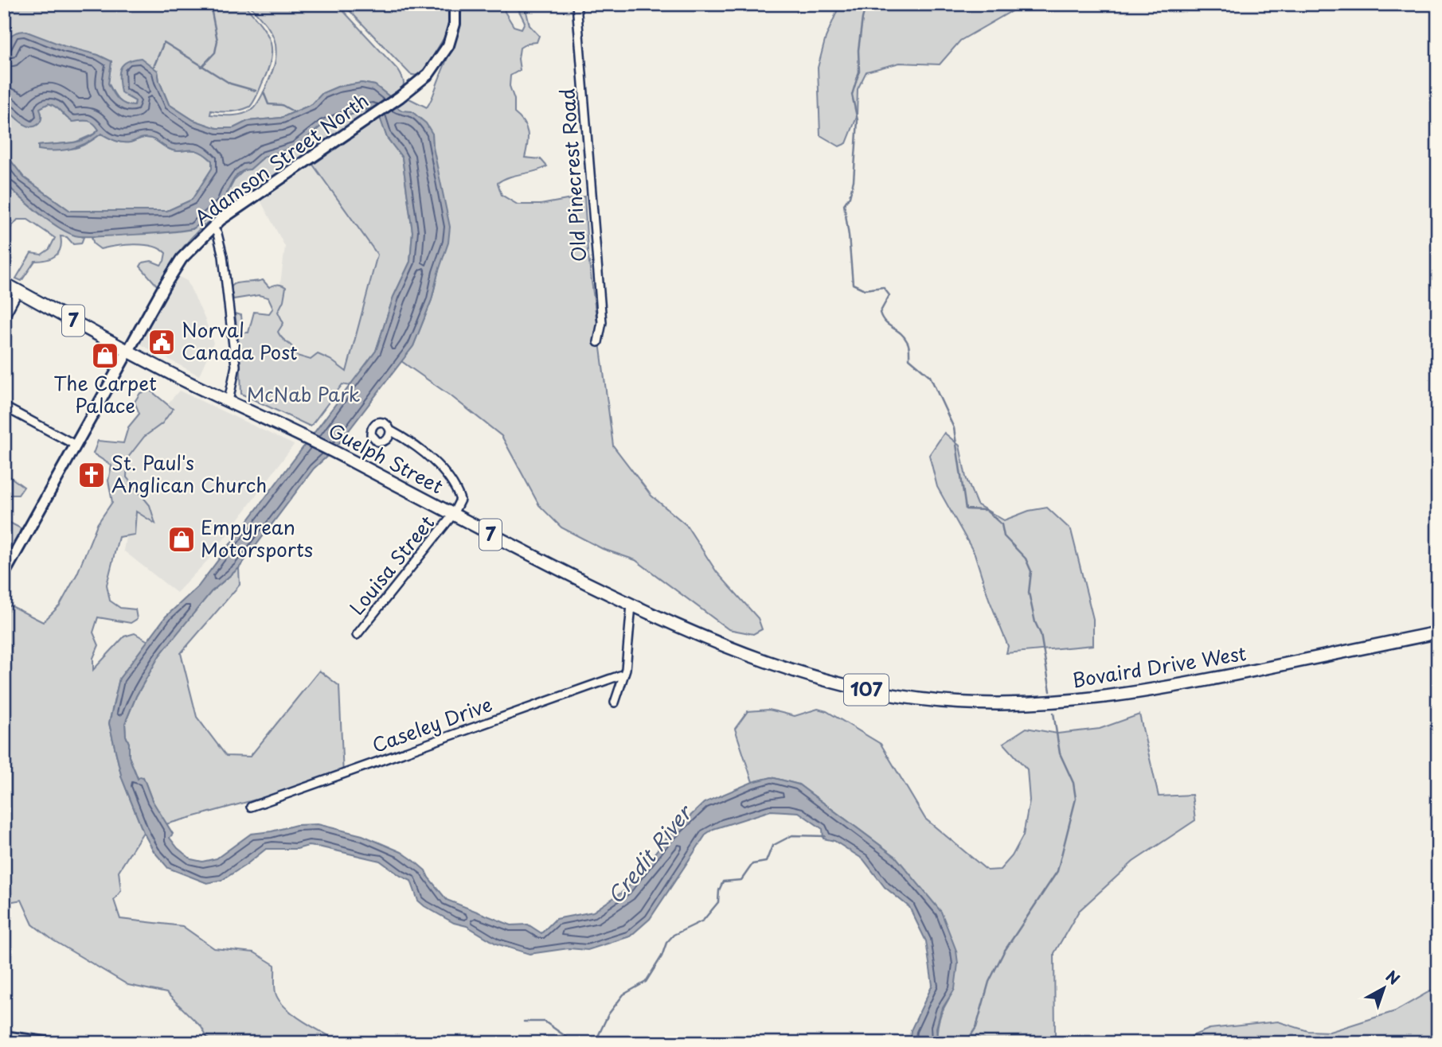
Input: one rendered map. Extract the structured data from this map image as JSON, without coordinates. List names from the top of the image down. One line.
{"streets":{"main road":["Adamson Street North","7","Guelph Street","Bovaird Drive West","107"],"street":["Old Pinecrest Road","Louisa Street","Caseley Drive"]},"crossings":[["Adamson Street North","Guelph Street"],["Guelph Street","Louisa Street"],["Guelph Street","Bovaird Drive West"]],"water":["Credit River"],"parks":["McNab Park"],"places":{"public building":["Norval Canada Post"],"shop":["The Carpet Palace","Empyrean Motorsports"],"church":["St. Paul's Anglican Church"]},"north":"top right"}
